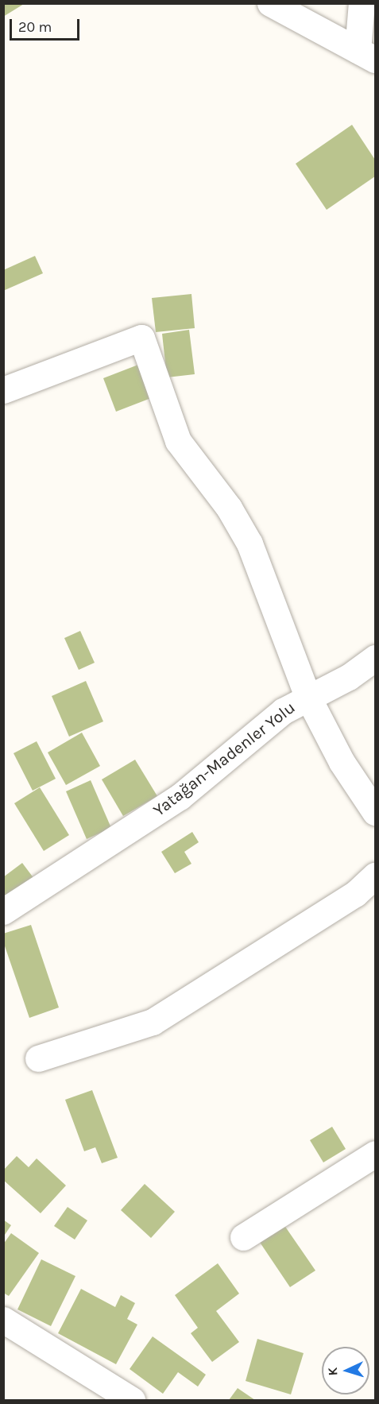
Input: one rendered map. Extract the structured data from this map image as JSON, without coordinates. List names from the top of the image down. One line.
{"streets":{"street":["Yatağan-Madenler Yolu"]},"scale_bar":"20 m","north":"left"}
